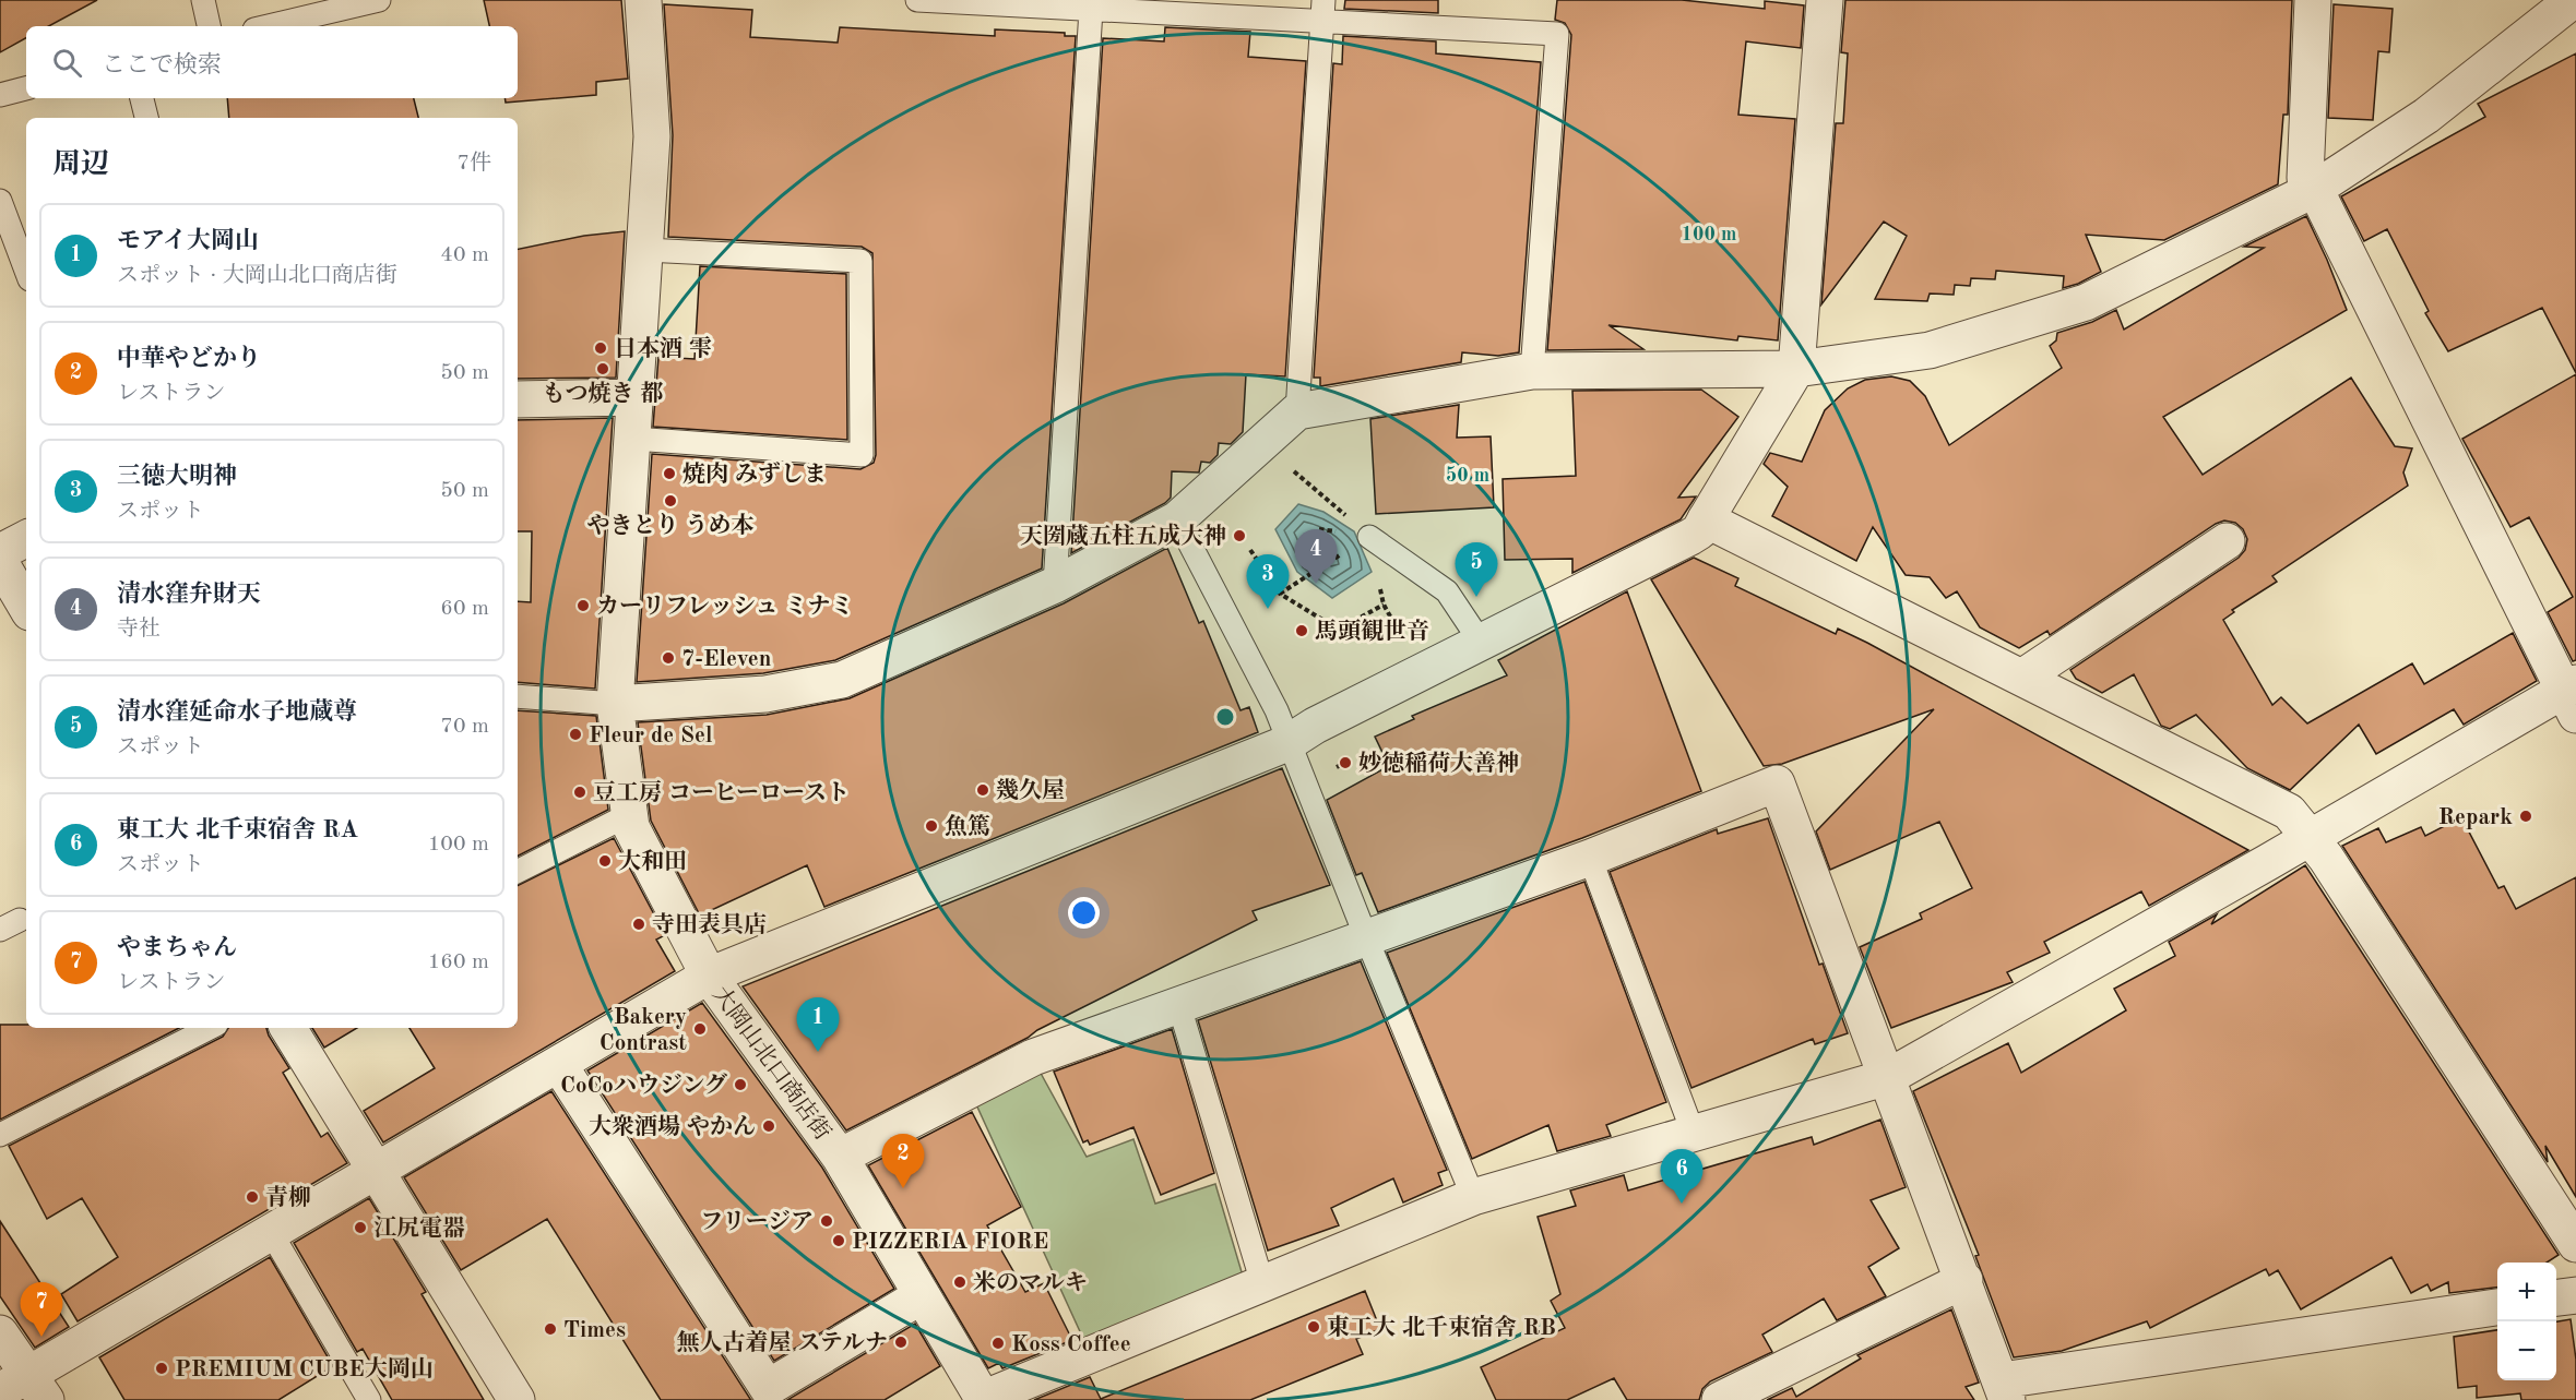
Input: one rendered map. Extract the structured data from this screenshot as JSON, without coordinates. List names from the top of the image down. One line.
{"streets":{"street":["大岡山北口商店街"]},"places":["日本酒 雫","もつ焼き 都","焼肉 みずしま","やきとり うめ本","天圀蔵五柱五成大神","カーリフレッシュ ミナミ","馬頭観世音","7-Eleven","Fleur de Sel","妙徳稲荷大善神","幾久屋","豆工房 コーヒーロースト","Repark","魚篤","大和田","寺田表具店","Bakery Contrast","CoCoハウジング","大衆酒場 やかん","青柳","フリージア","江尻電器","PIZZERIA FIORE","米のマルキ","東工大 北千束宿舎 RB","Times","無人古着屋 ステルナ","Koss Coffee","PREMIUM CUBE大岡山"],"page":{"search":"ここで検索","heading":["周辺","7件"],"list":[{"mark":"1","name":"モアイ大岡山","note":"スポット · 大岡山北口商店街","value":"40 m"},{"mark":"2","name":"中華やどかり","note":"レストラン","value":"50 m"},{"mark":"3","name":"三徳大明神","note":"スポット","value":"50 m"},{"mark":"4","name":"清水窪弁財天","note":"寺社","value":"60 m"},{"mark":"5","name":"清水窪延命水子地蔵尊","note":"スポット","value":"70 m"},{"mark":"6","name":"東工大 北千束宿舎 RA","note":"スポット","value":"100 m"},{"mark":"7","name":"やまちゃん","note":"レストラン","value":"160 m"}],"pins":["4","5","3","1","2","6","7"],"map_buttons":["+","−"]},"rings":["100 m","50 m"]}
